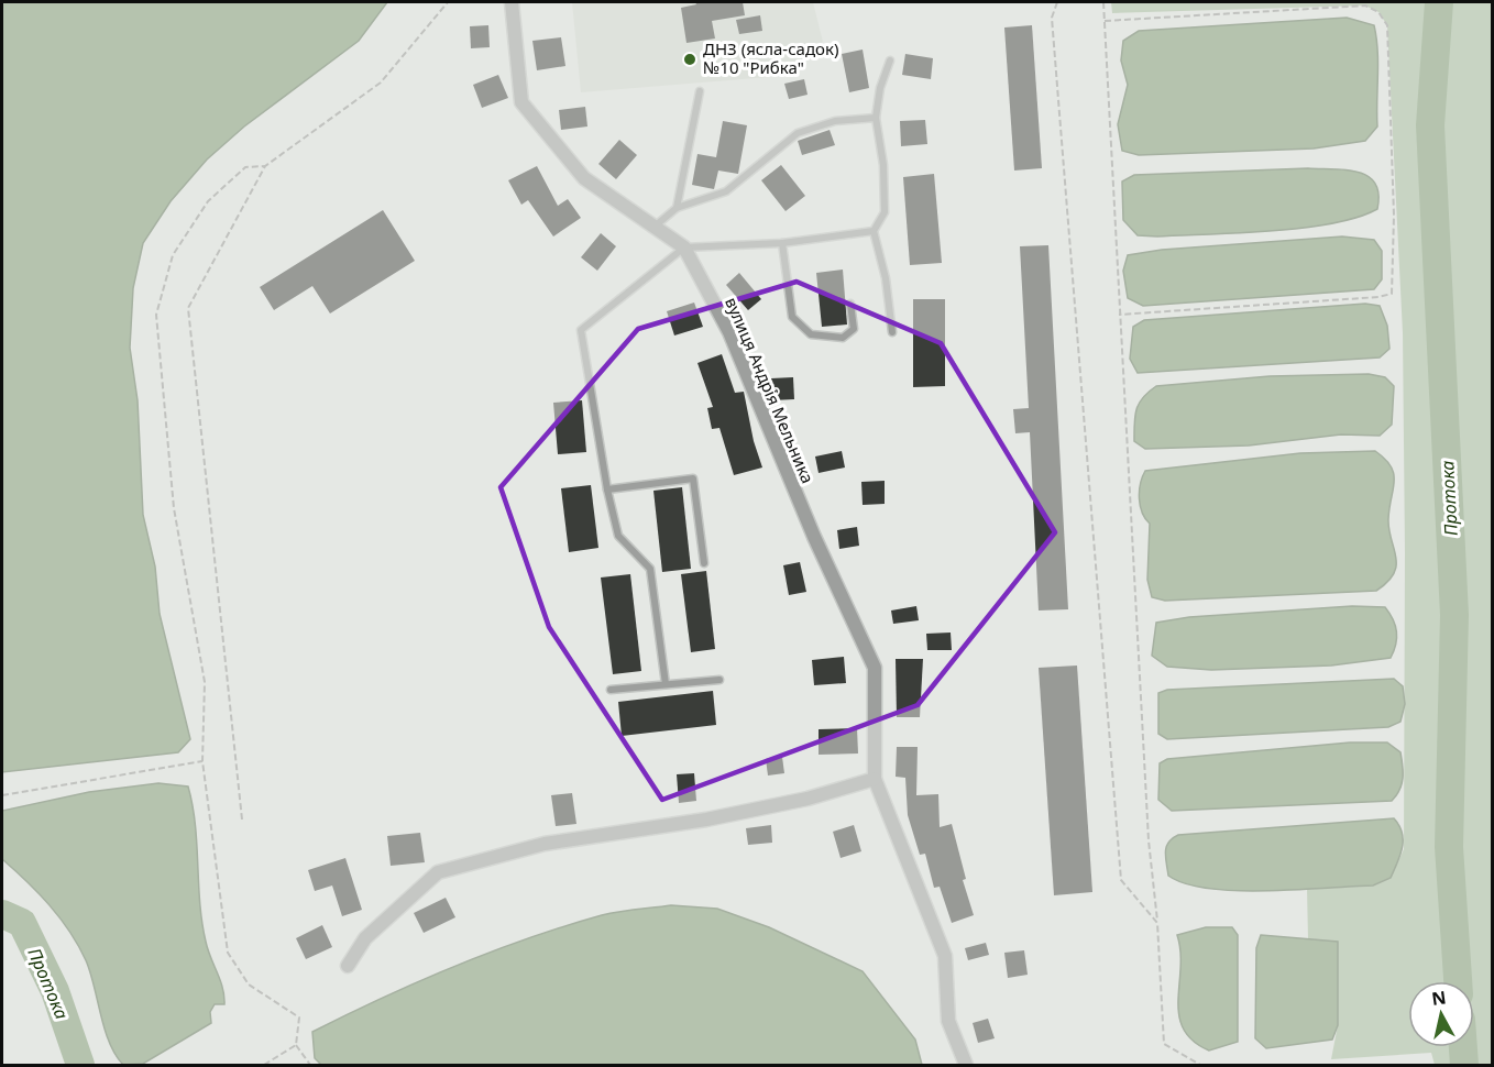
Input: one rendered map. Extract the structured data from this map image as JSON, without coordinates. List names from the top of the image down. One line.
{"streets":{"street":["вулиця Андрія Мельника"]},"water":["Протока"],"places":["ДНЗ (ясла-садок) №10 \"Рибка\""],"north":"top"}
